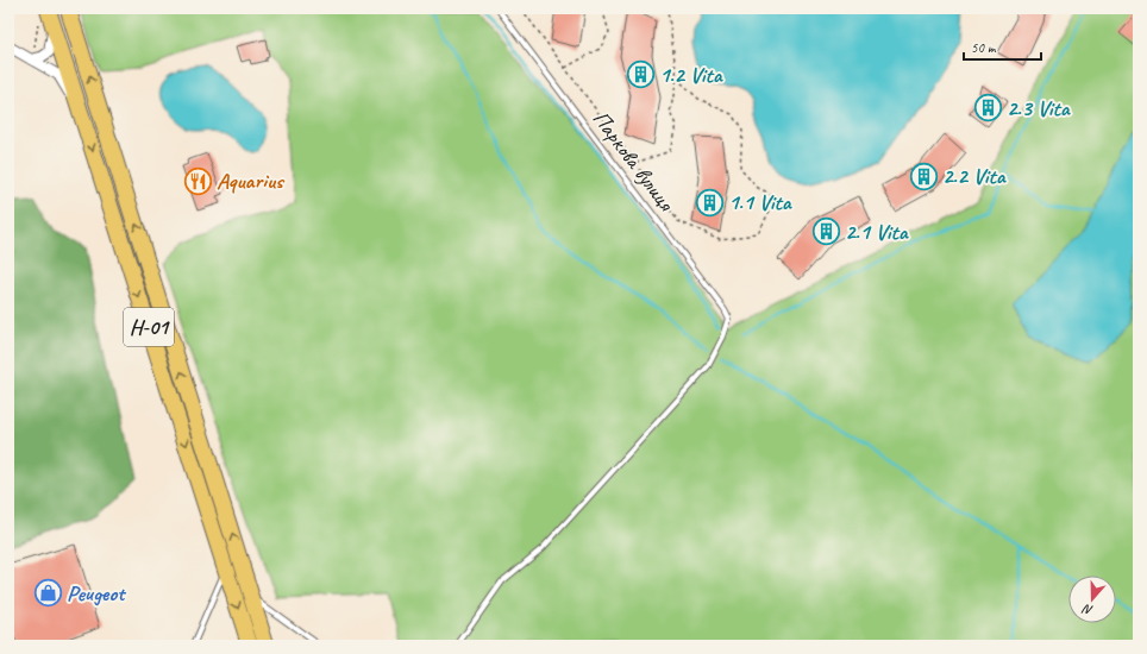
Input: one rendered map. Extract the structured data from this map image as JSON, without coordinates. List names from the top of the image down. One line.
{"streets":{"main road":["Н-01"],"lane":["Паркова вулиця"]},"places":{"building":["1.2 Vita","2.3 Vita","2.2 Vita","1.1 Vita","2.1 Vita"],"restaurant":["Aquarius"],"shop":["Peugeot"]},"scale_bar":"50 m","north":"bottom"}
